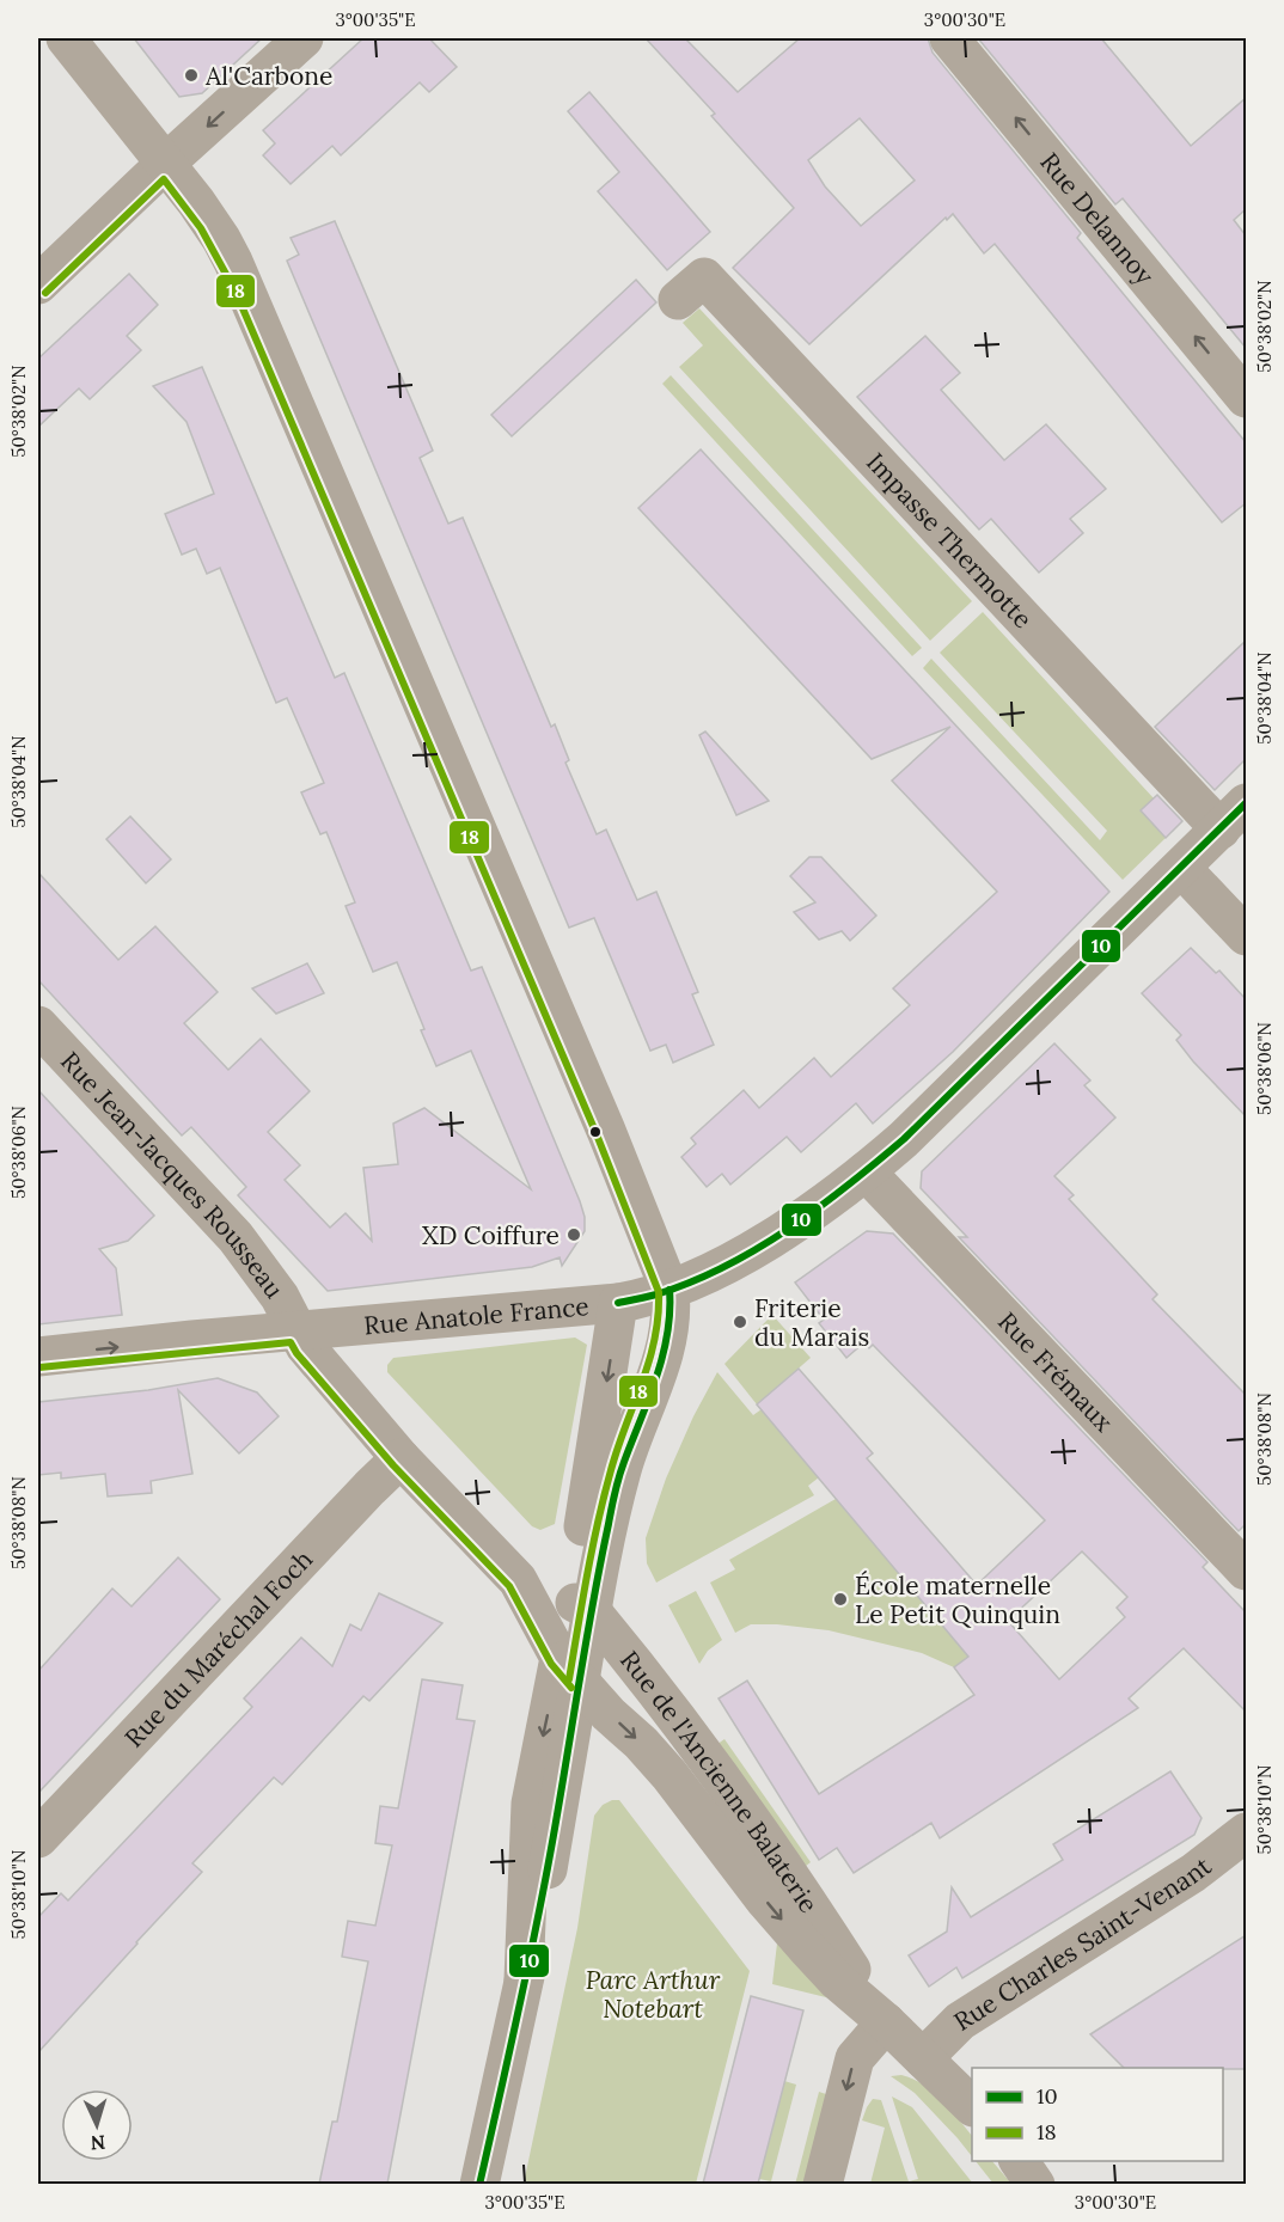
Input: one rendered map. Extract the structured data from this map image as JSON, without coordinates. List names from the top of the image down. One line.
{"streets":{"street":["Rue Delannoy","Impasse Thermotte","Rue Jean-Jacques Rousseau","Rue Anatole France","Rue Frémaux","Rue du Maréchal Foch","Rue de l'Ancienne Balaterie","Rue Charles Saint-Venant"]},"crossings":[["Impasse Thermotte","Rue Anatole France"],["Rue Jean-Jacques Rousseau","Rue Anatole France"],["Rue Jean-Jacques Rousseau","Rue de l'Ancienne Balaterie"],["Rue Anatole France","Rue Frémaux"],["Rue Anatole France","Rue de l'Ancienne Balaterie"],["Rue du Maréchal Foch","Rue de l'Ancienne Balaterie"],["Rue de l'Ancienne Balaterie","Rue Charles Saint-Venant"]],"one_way":["Rue Delannoy"],"parks":["Parc Arthur Notebart"],"places":["Al'Carbone","XD Coiffure","Friterie du Marais","École maternelle Le Petit Quinquin"],"lines":["transit line 18","transit line 10"],"legend":["10","18"],"north":"bottom","coordinates":["3°00'35\"E","3°00'30\"E","50°38'02\"N","50°38'04\"N","50°38'06\"N","50°38'08\"N","50°38'10\"N"]}
